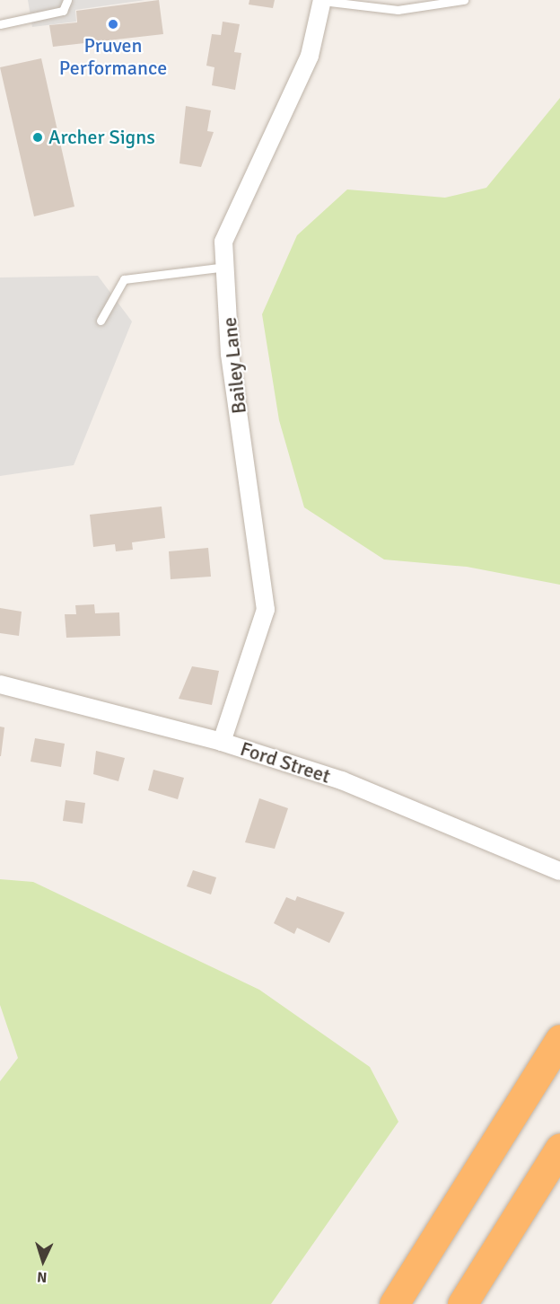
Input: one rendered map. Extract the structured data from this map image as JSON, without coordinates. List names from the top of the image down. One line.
{"streets":{"street":["Bailey Lane","Ford Street"]},"crossings":[["Bailey Lane","Ford Street"]],"places":["Pruven Performance","Archer Signs"],"north":"bottom"}
